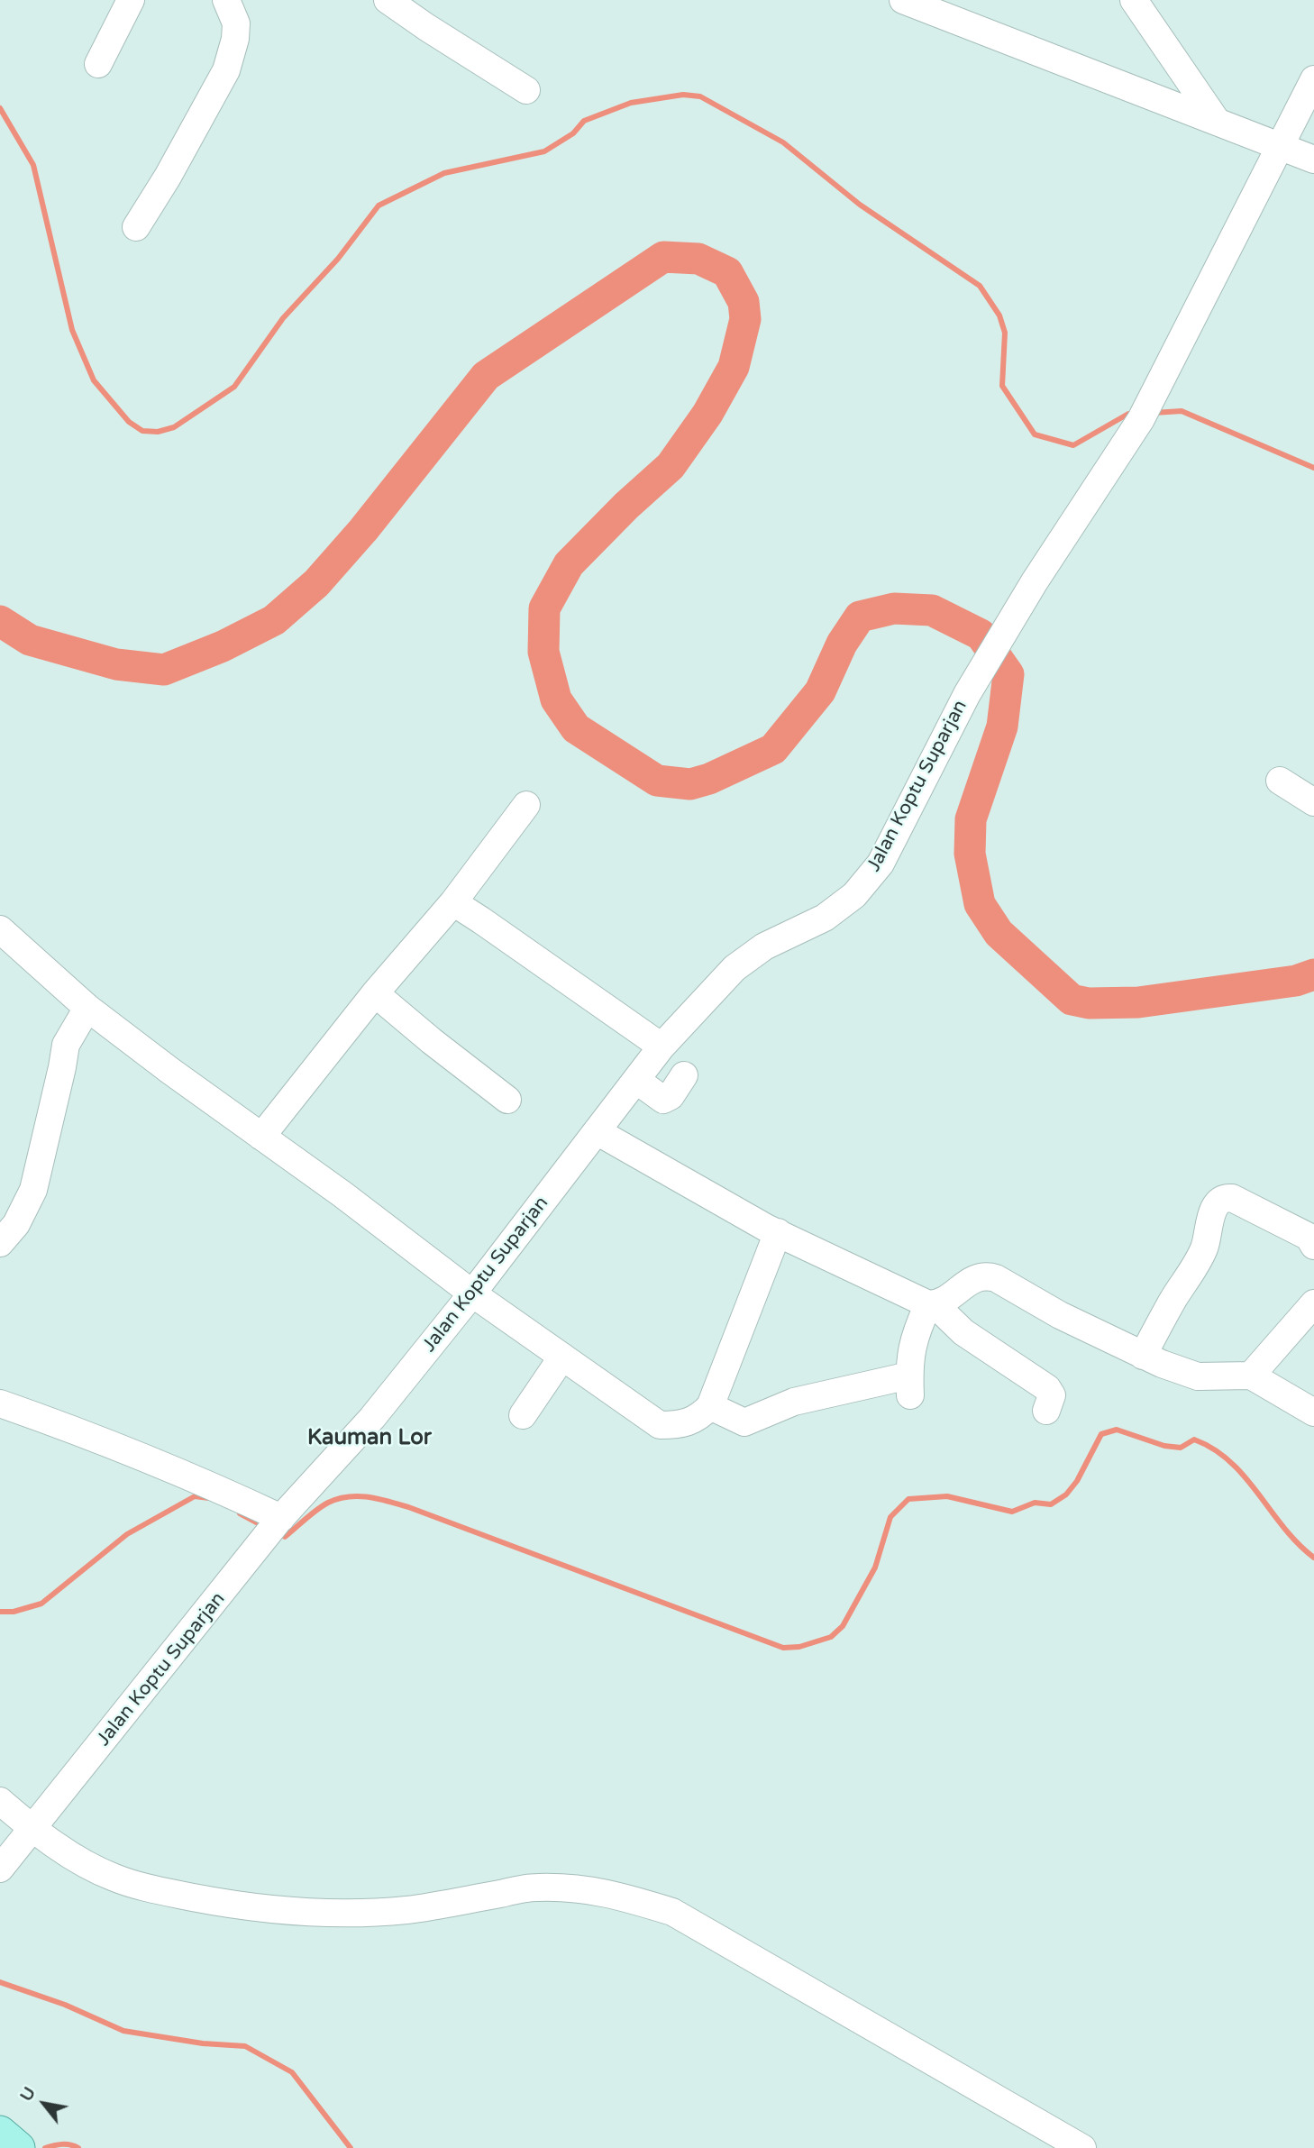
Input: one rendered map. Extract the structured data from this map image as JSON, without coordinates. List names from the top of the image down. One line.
{"streets":{"street":["Jalan Koptu Suparjan"]},"districts":["Kauman Lor"],"north":"top left"}
